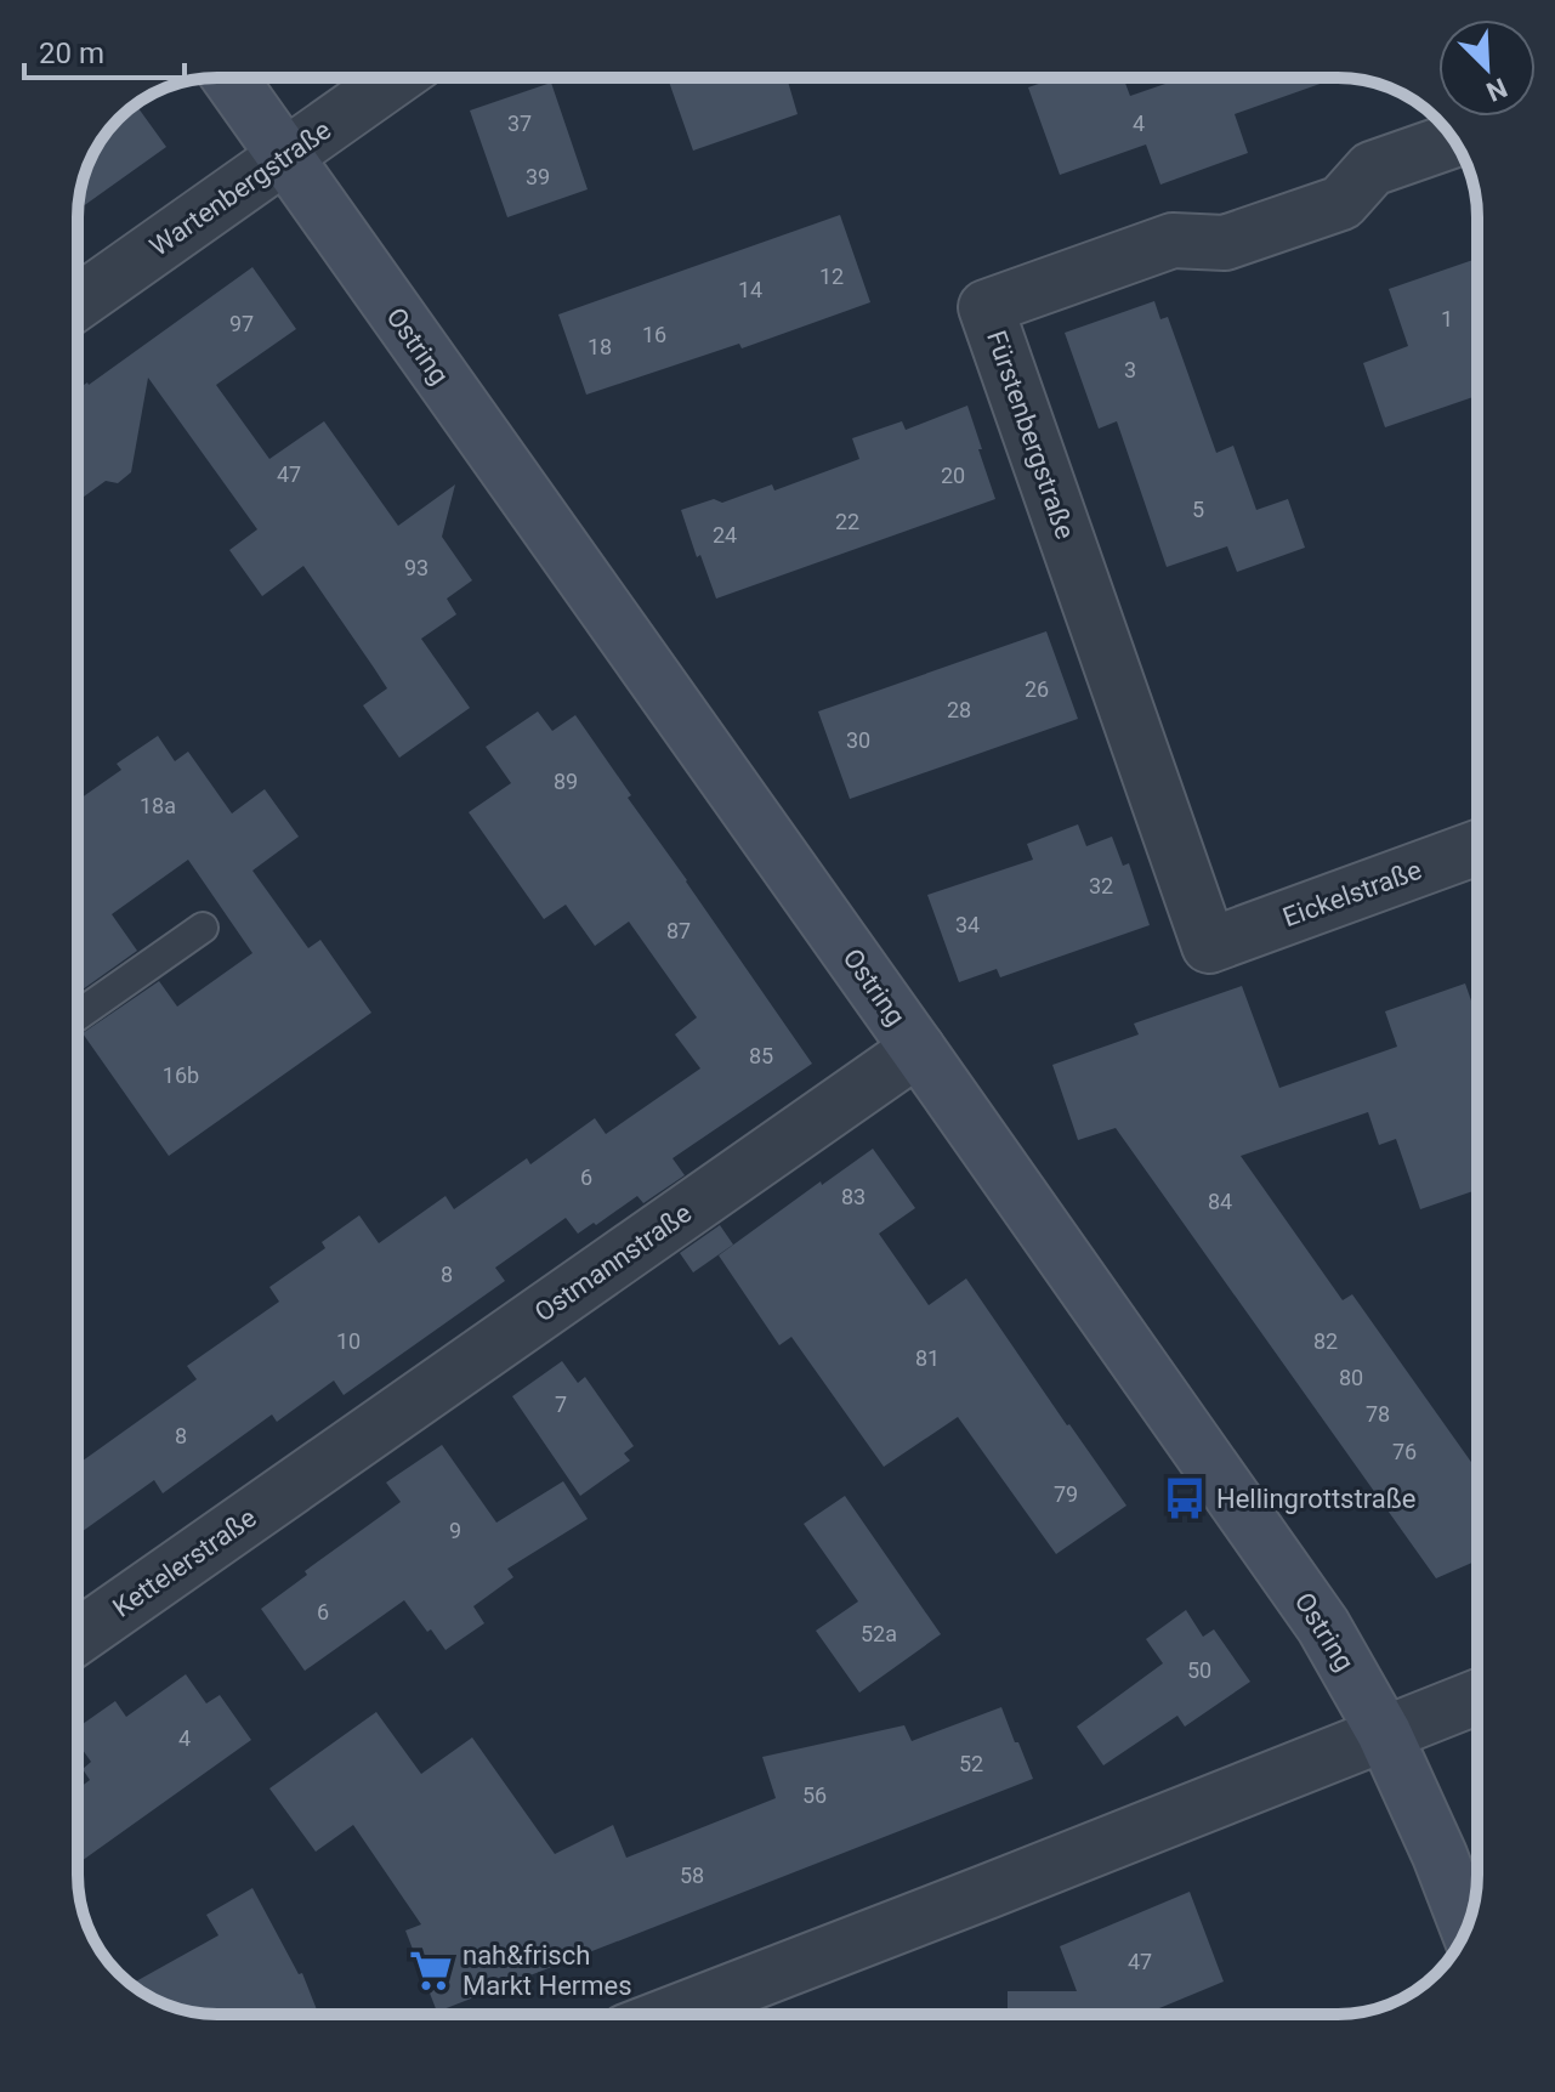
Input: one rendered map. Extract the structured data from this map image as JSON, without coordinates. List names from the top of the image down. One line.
{"streets":{"street":["Wartenbergstraße","Ostring","Fürstenbergstraße","Eickelstraße","Ostmannstraße","Kettelerstraße"]},"crossings":[["Wartenbergstraße","Ostring"],["Ostring","Ostmannstraße"],["Fürstenbergstraße","Eickelstraße"],["Ostmannstraße","Kettelerstraße"]],"places":{"bus stop":["Hellingrottstraße"],"supermarket":["nah&frisch Markt Hermes"]},"house_numbers":["37","4","39","12","14","1","97","16","18","3","47","20","5","22","24","93","26","28","30","89","18a","32","34","87","85","16b","6","83","84","8","10","82","81","80","7","78","8","76","79","9","6","52a","50","4","52","56","58","47"],"scale_bar":"20 m","north":"bottom right"}
